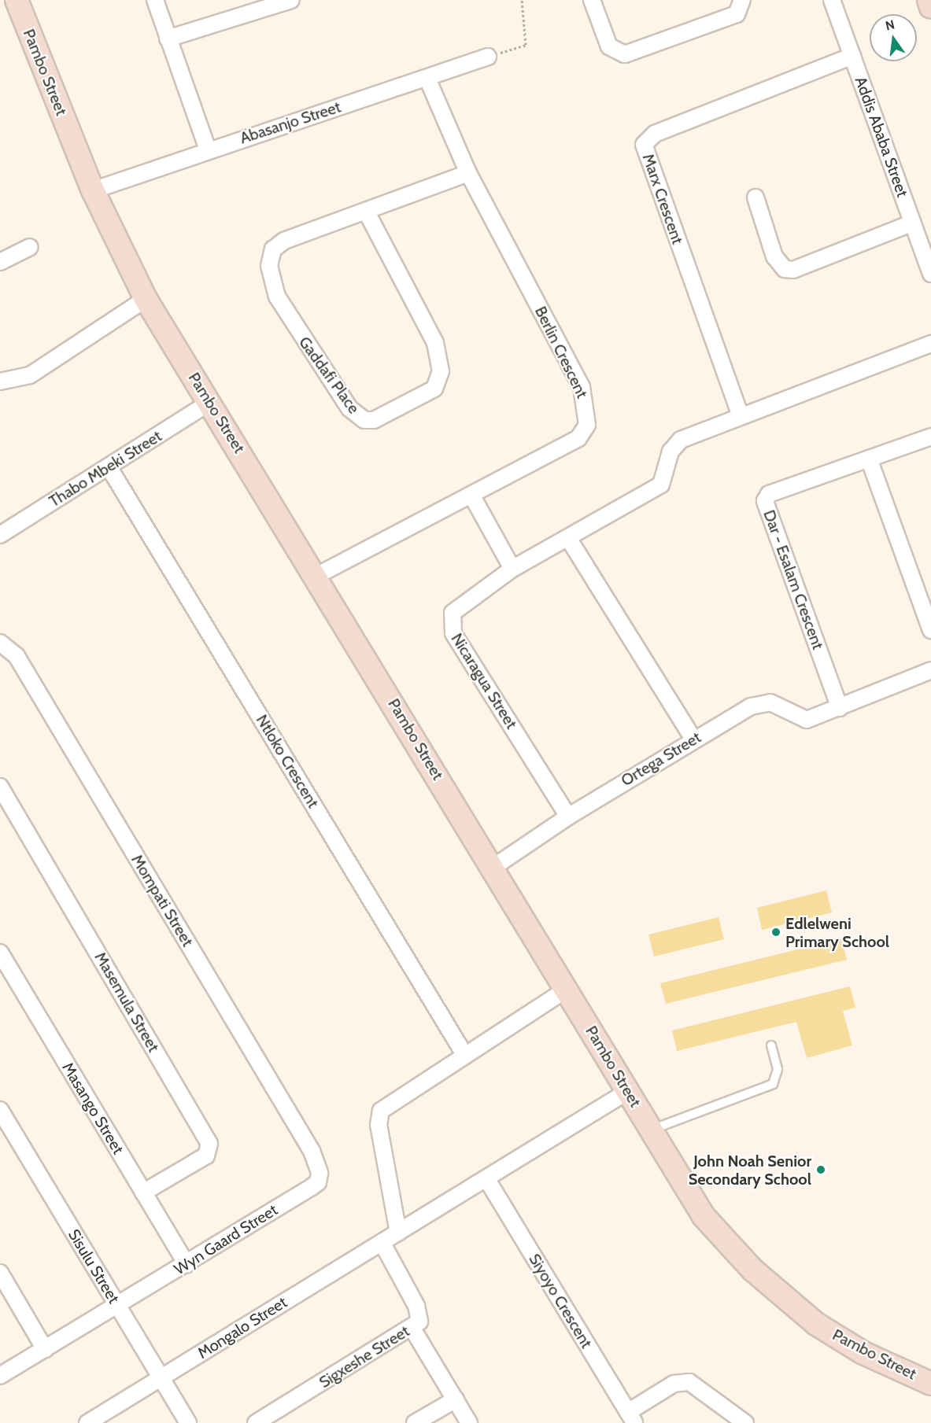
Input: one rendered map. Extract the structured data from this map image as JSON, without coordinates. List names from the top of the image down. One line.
{"streets":{"street":["Pambo Street","Abasanjo Street","Addis Ababa Street","Marx Crescent","Berlin Crescent","Gaddafi Place","Thabo Mbeki Street","Dar - Esalam Crescent","Nicaragua Street","Ortega Street","Ntloko Crescent","Mompati Street","Masemula Street","Masango Street","Wyn Gaard Street","Sisulu Street","Siyoyo Crescent","Mongalo Street","Sigxeshe Street"]},"crossings":[["Pambo Street","Abasanjo Street"],["Pambo Street","Berlin Crescent"],["Pambo Street","Thabo Mbeki Street"],["Pambo Street","Ortega Street"],["Abasanjo Street","Berlin Crescent"],["Addis Ababa Street","Marx Crescent"],["Marx Crescent","Nicaragua Street"],["Berlin Crescent","Gaddafi Place"],["Thabo Mbeki Street","Ntloko Crescent"],["Dar - Esalam Crescent","Ortega Street"],["Nicaragua Street","Ortega Street"],["Mompati Street","Wyn Gaard Street"],["Masemula Street","Masango Street"],["Masango Street","Wyn Gaard Street"],["Wyn Gaard Street","Sisulu Street"],["Sisulu Street","Mongalo Street"],["Mongalo Street","Sigxeshe Street"]],"places":["Edlelweni Primary School","John Noah Senior Secondary School"],"north":"top"}
